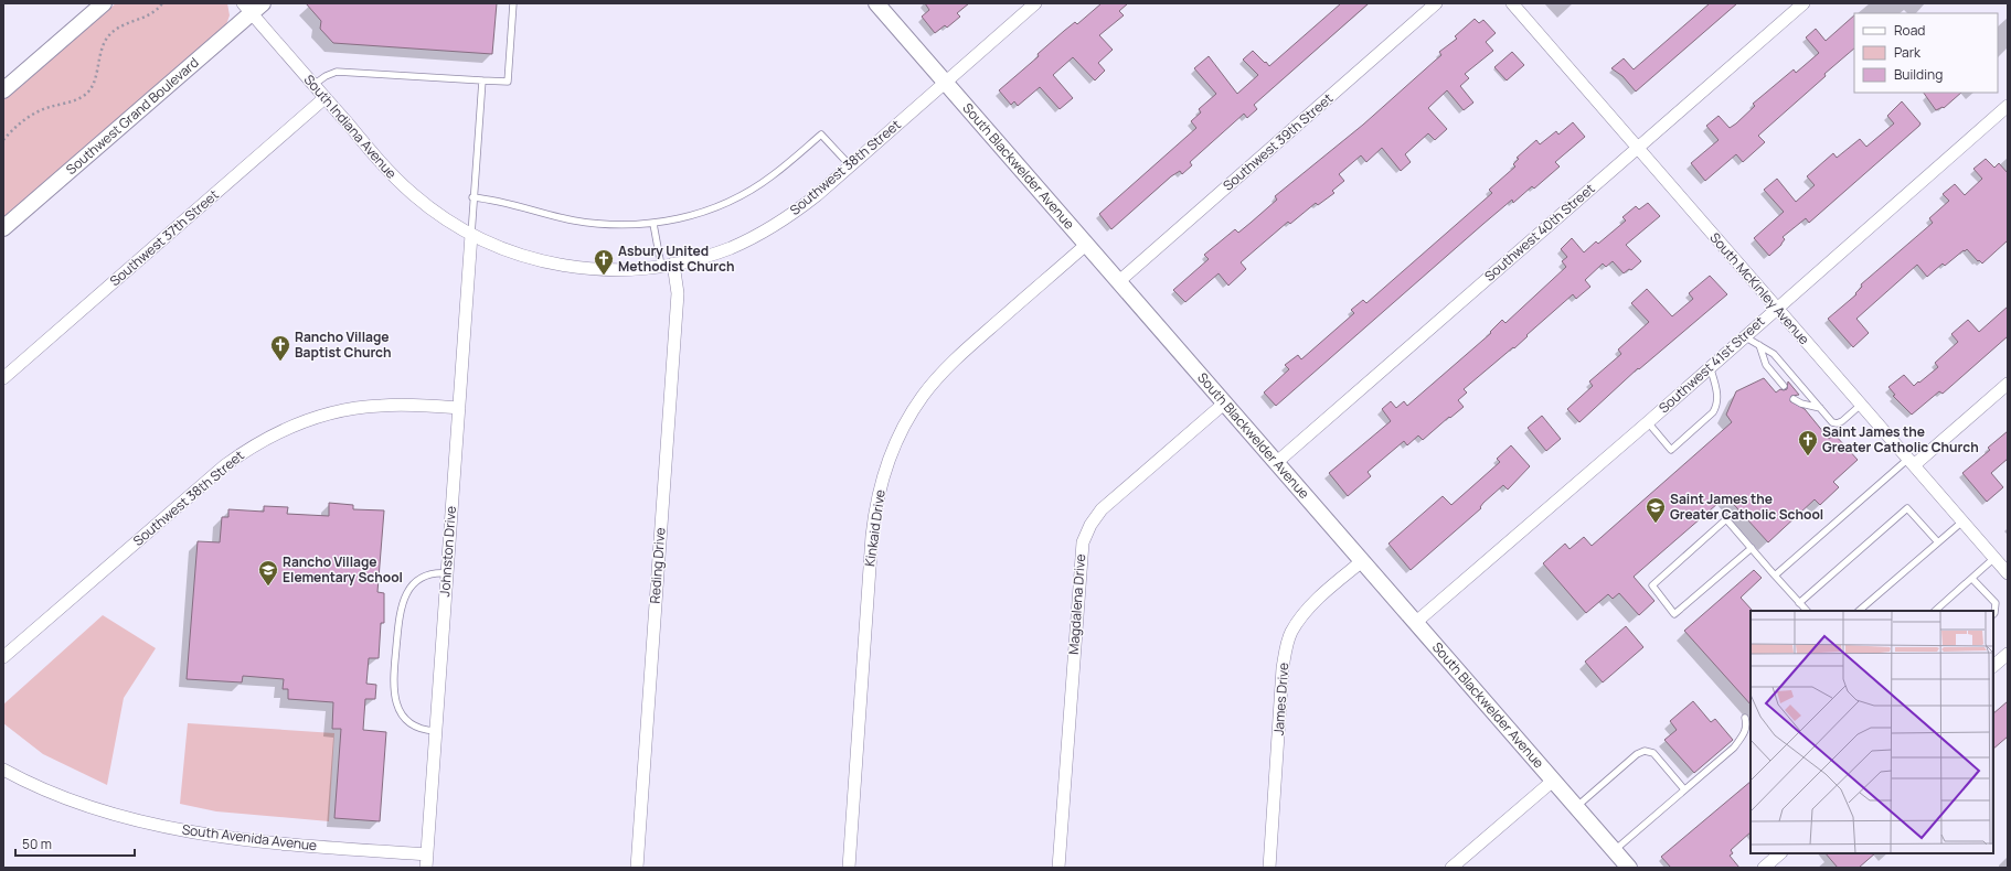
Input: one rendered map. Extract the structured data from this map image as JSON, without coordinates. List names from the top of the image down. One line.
{"streets":{"street":["Southwest Grand Boulevard","South Indiana Avenue","Southwest 39th Street","South Blackwelder Avenue","Southwest 38th Street","Southwest 40th Street","Southwest 37th Street","South McKinley Avenue","Southwest 41st Street","Kinkaid Drive","Johnston Drive","Reding Drive","Magdalena Drive","James Drive","South Avenida Avenue"]},"crossings":[["Southwest Grand Boulevard","South Indiana Avenue"],["South Indiana Avenue","Southwest 38th Street"],["South Indiana Avenue","Southwest 37th Street"],["South Indiana Avenue","Johnston Drive"],["Southwest 39th Street","South Blackwelder Avenue"],["South Blackwelder Avenue","Southwest 38th Street"],["South Blackwelder Avenue","Southwest 40th Street"],["South Blackwelder Avenue","Southwest 41st Street"],["South Blackwelder Avenue","Kinkaid Drive"],["South Blackwelder Avenue","Magdalena Drive"],["South Blackwelder Avenue","James Drive"],["Southwest 38th Street","Johnston Drive"],["Southwest 38th Street","Reding Drive"],["Southwest 40th Street","South McKinley Avenue"],["South McKinley Avenue","Southwest 41st Street"],["Johnston Drive","South Avenida Avenue"]],"places":{"church":["Asbury United Methodist Church","Rancho Village Baptist Church","Saint James the Greater Catholic Church"],"school or university":["Saint James the Greater Catholic School","Rancho Village Elementary School"]},"legend":["Road","Park","Building"],"scale_bar":"50 m"}
